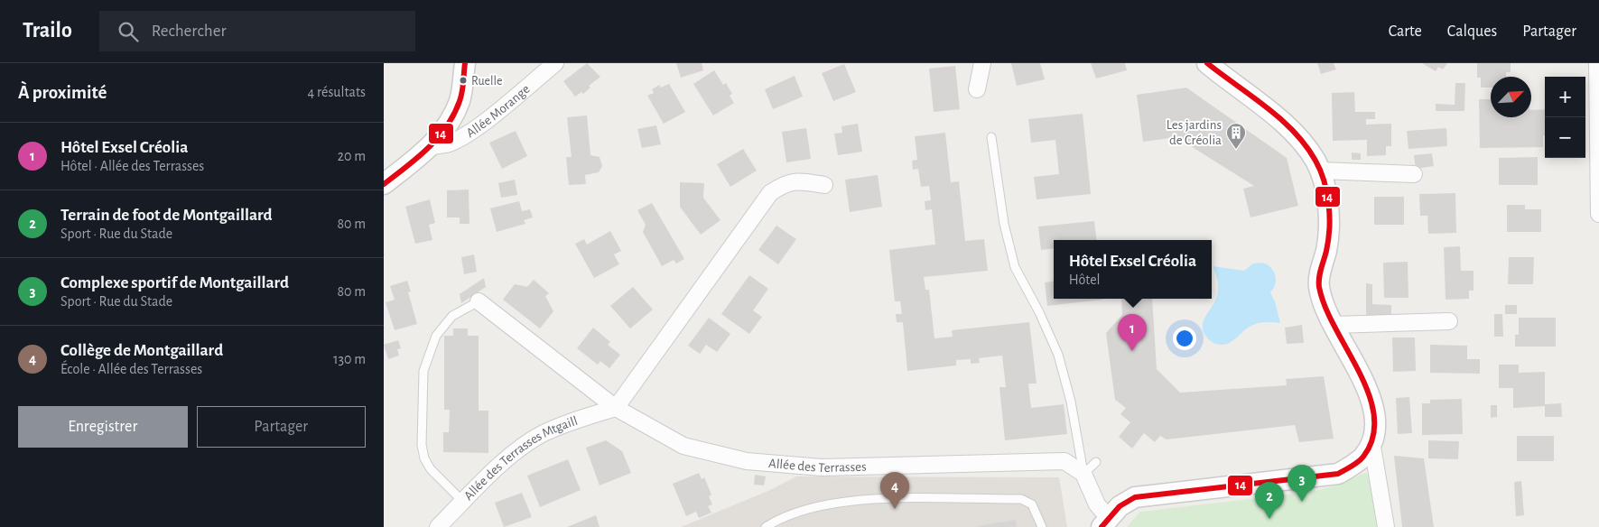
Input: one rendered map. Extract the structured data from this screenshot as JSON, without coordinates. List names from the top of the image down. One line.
{"streets":{"street":["Allée Morange","Allée des Terrasses Mtgaill","Allée des Terrasses"]},"crossings":[["Allée des Terrasses Mtgaill","Allée des Terrasses"]],"places":{"other":["Ruelle"],"building":["Les jardins de Créolia"]},"lines":["transit line 14"],"north":"top right","page":{"header":"Trailo","search":"Rechercher","nav":["Carte","Calques","Partager"],"heading":["À proximité","4 résultats"],"map_buttons":["+","−"],"list":[{"mark":"1","name":"Hôtel Exsel Créolia","note":"Hôtel · Allée des Terrasses","value":"20 m"},{"mark":"2","name":"Terrain de foot de Montgaillard","note":"Sport · Rue du Stade","value":"80 m"},{"mark":"3","name":"Complexe sportif de Montgaillard","note":"Sport · Rue du Stade","value":"80 m"},{"mark":"4","name":"Collège de Montgaillard","note":"École · Allée des Terrasses","value":"130 m"}],"popup":["Hôtel Exsel Créolia","Hôtel"],"pins":["1","3","4","2"],"buttons":["Enregistrer","Partager"]}}
